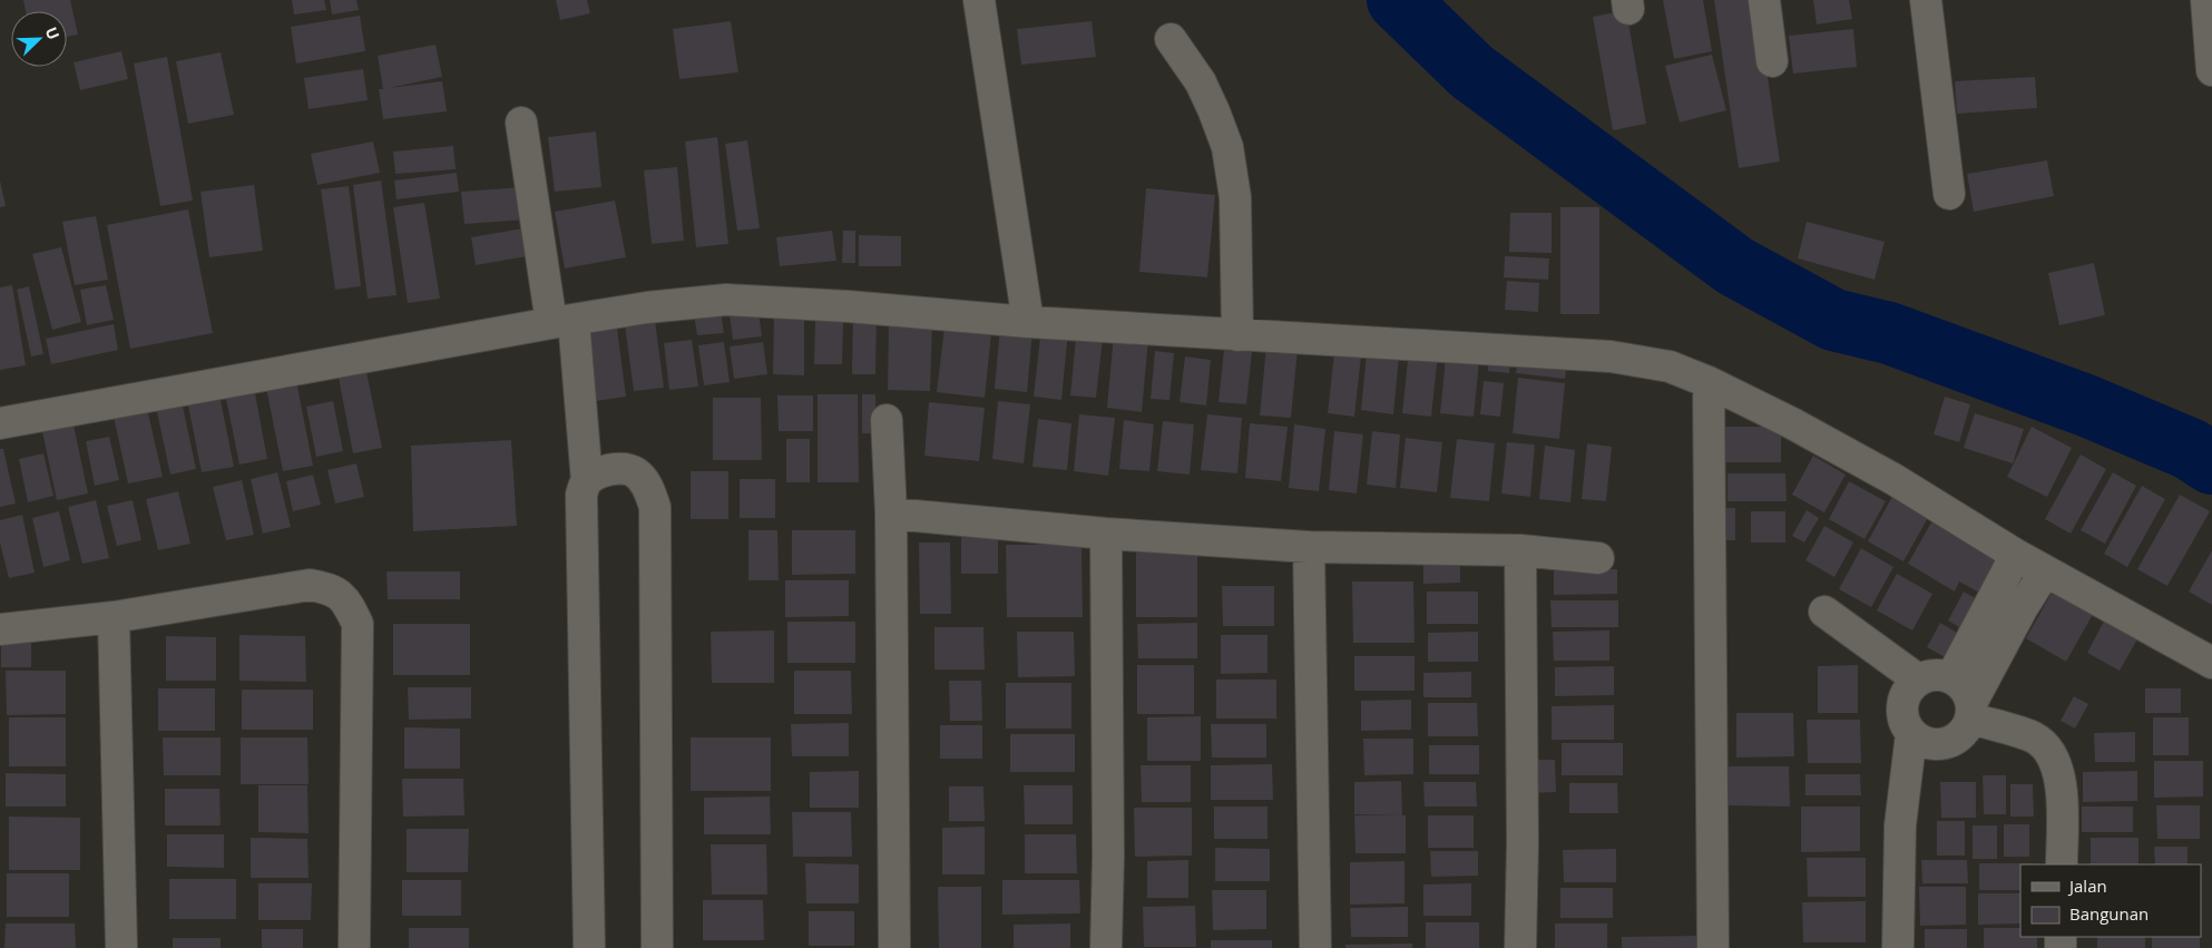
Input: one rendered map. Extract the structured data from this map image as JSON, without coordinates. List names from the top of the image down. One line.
{"legend":["Jalan","Bangunan"],"north":"top right"}
